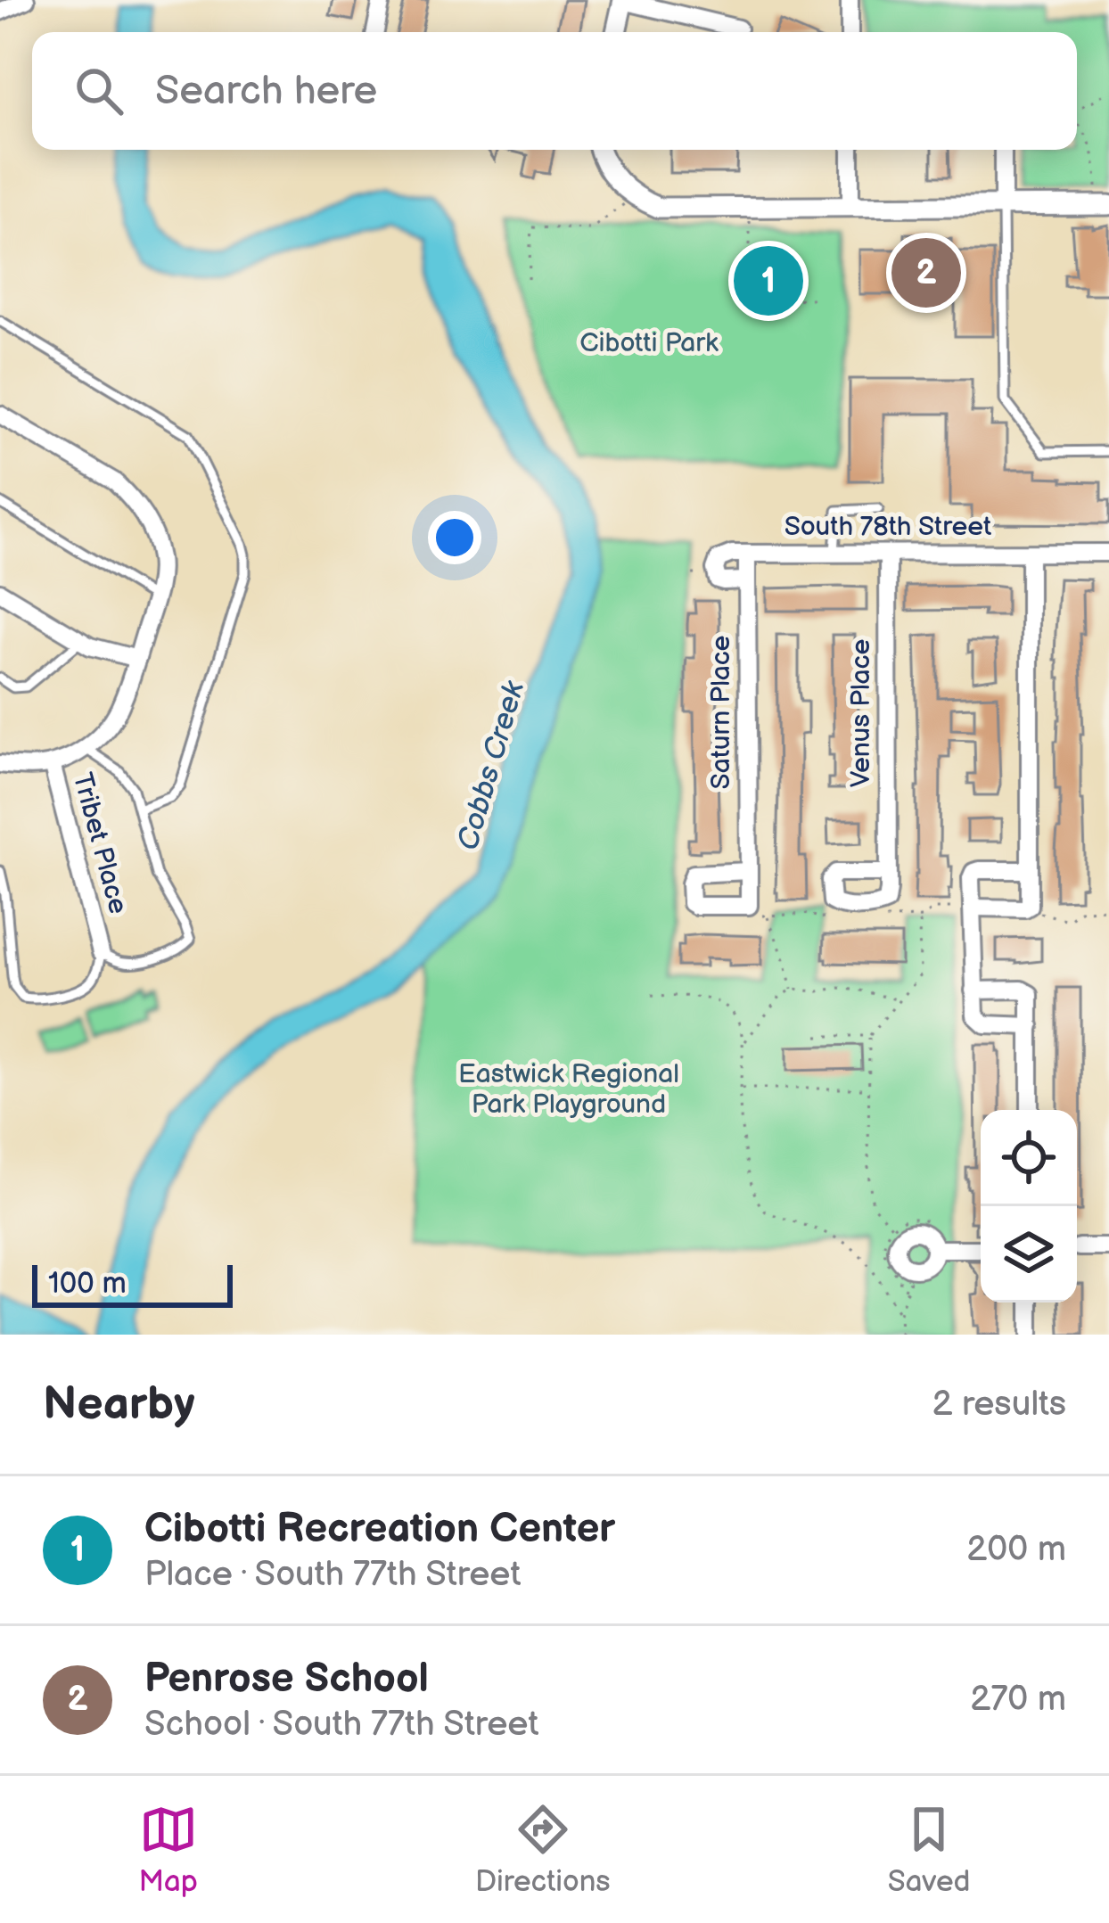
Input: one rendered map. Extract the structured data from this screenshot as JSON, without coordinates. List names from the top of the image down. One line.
{"streets":{"street":["South 78th Street","Saturn Place","Venus Place","Tribet Place"]},"crossings":[["South 78th Street","Saturn Place"],["South 78th Street","Venus Place"]],"water":["Cobbs Creek"],"parks":["Cibotti Park","Eastwick Regional Park Playground"],"scale_bar":"100 m","page":{"search":"Search here","pins":["2","1"],"scale":"100 m","heading":["Nearby","2 results"],"list":[{"mark":"1","name":"Cibotti Recreation Center","note":"Place · South 77th Street","value":"200 m"},{"mark":"2","name":"Penrose School","note":"School · South 77th Street","value":"270 m"}],"nav":["Map","Directions","Saved"]}}
